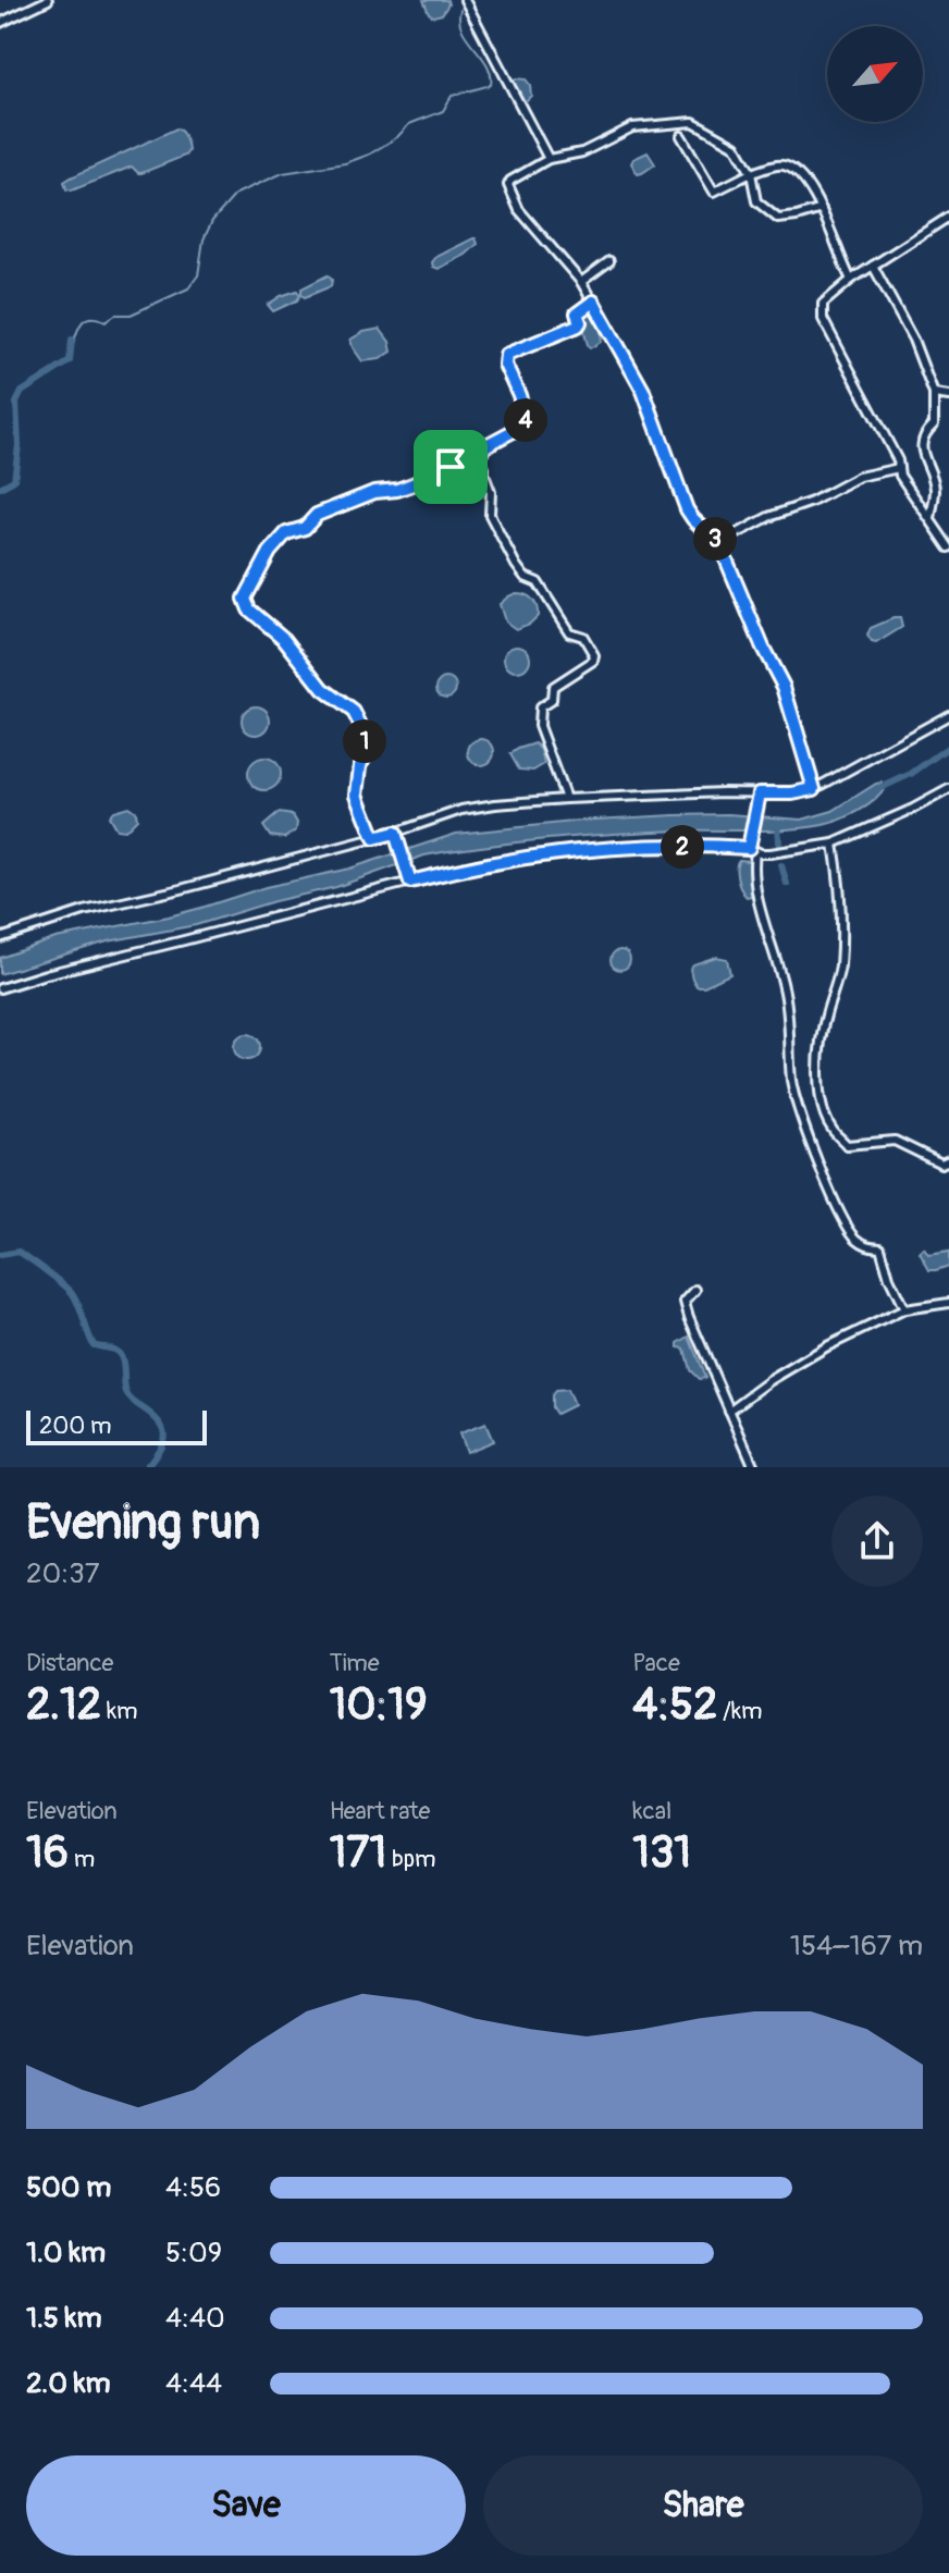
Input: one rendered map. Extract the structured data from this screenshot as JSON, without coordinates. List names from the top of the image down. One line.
{"scale_bar":"200 m","north":"top right","page":{"pins":["4","3","1","2"],"scale":"200 m","heading":["Evening run","20:37"],"stats":[["Distance","2.12 km"],["Time","10:19"],["Pace","4:52 /km"],["Elevation","16 m"],["Heart rate","171 bpm"],["kcal","131"]],"chart":["Elevation","154–167 m"],"list":[{"name":"500 m","note":"4:56"},{"name":"1.0 km","note":"5:09"},{"name":"1.5 km","note":"4:40"},{"name":"2.0 km","note":"4:44"}],"buttons":["Save","Share"]}}
